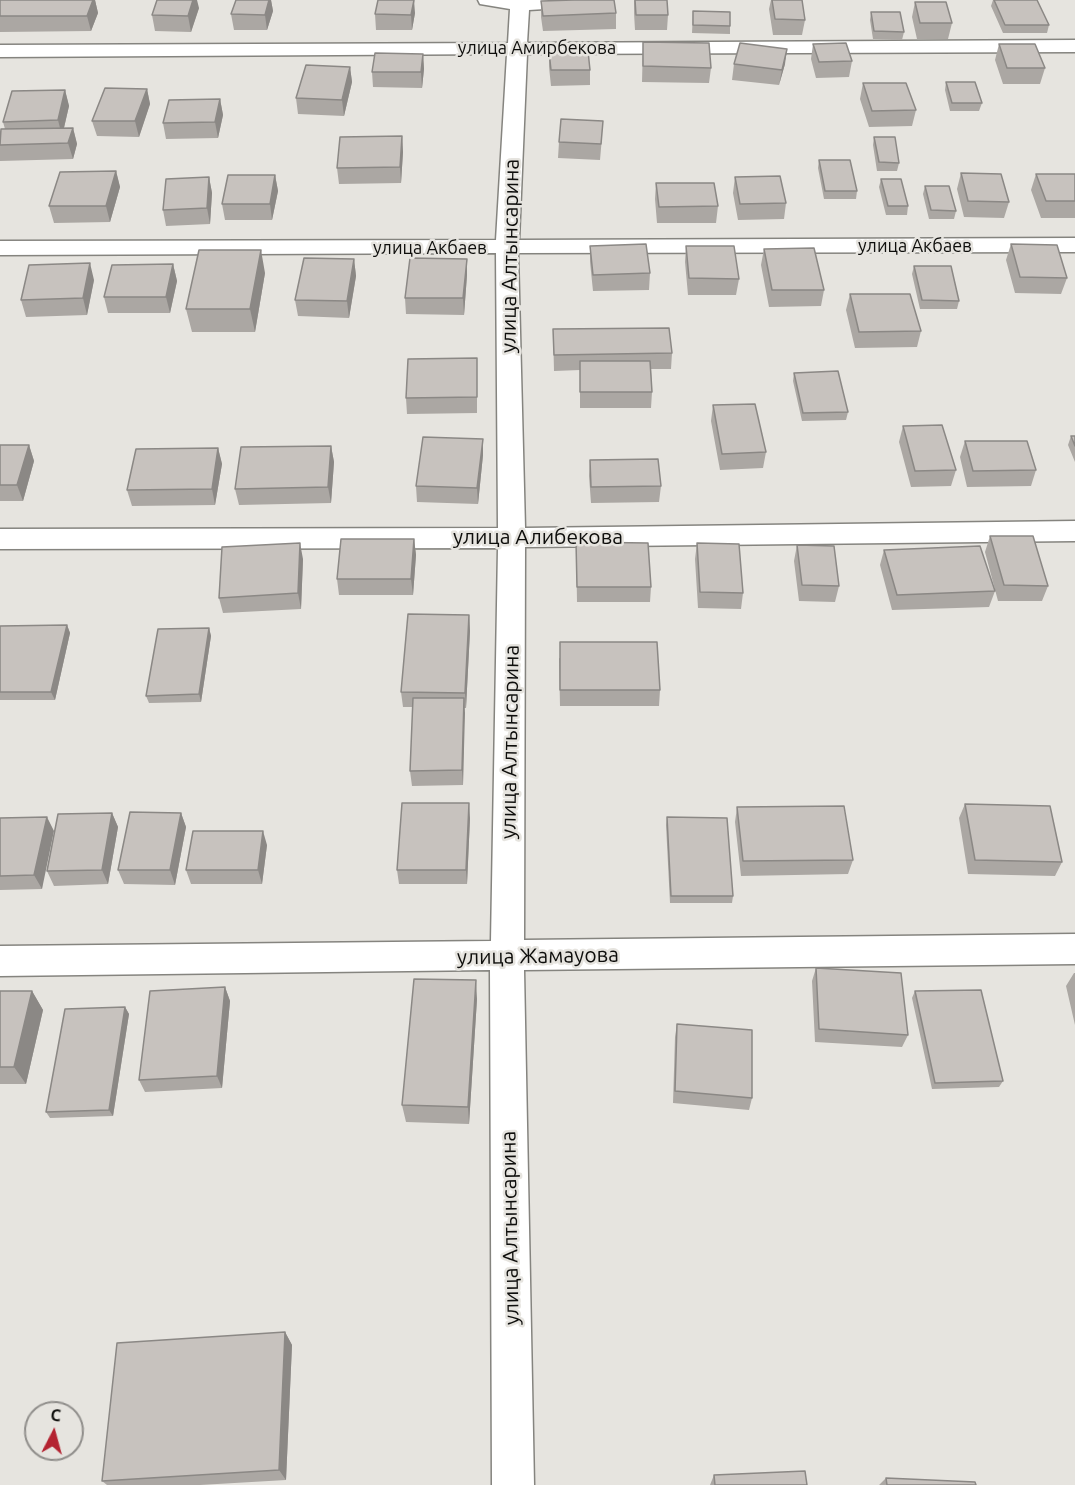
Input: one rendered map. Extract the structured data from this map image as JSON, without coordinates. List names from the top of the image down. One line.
{"streets":{"street":["улица Амирбекова","улица Акбаев","улица Алтынсарина","улица Алибекова","улица Жамауова"]},"crossings":[["улица Амирбекова","улица Алтынсарина"],["улица Акбаев","улица Алтынсарина"],["улица Алтынсарина","улица Алибекова"],["улица Алтынсарина","улица Жамауова"]],"north":"top"}
